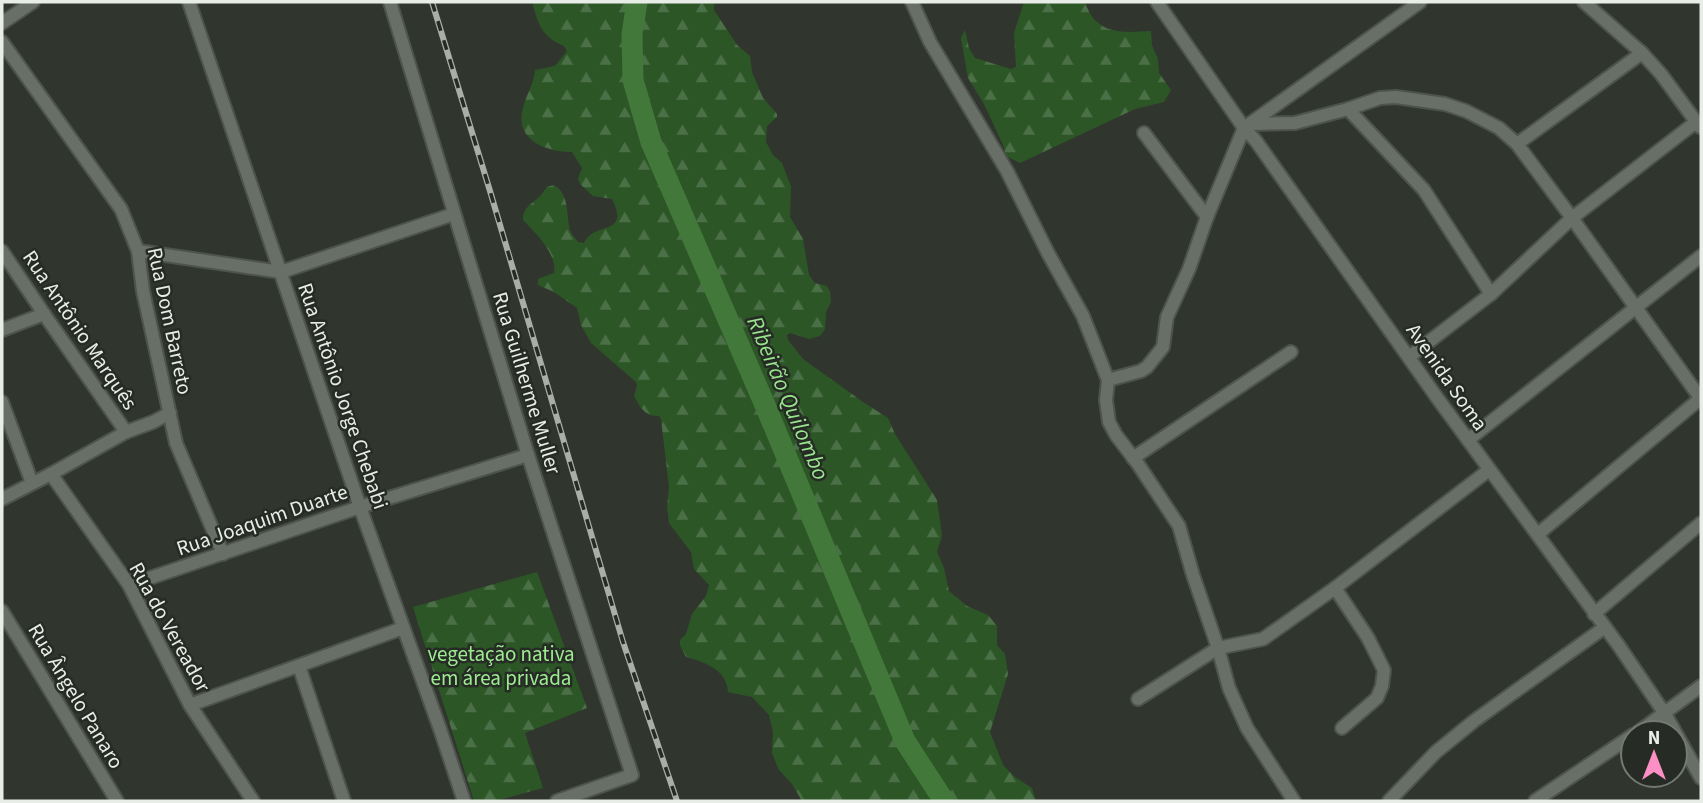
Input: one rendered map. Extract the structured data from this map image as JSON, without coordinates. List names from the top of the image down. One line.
{"streets":{"street":["Rua Dom Barreto","Rua Antônio Marquês","Avenida Soma","Rua Guilherme Muller","Rua Antônio Jorge Chebabi","Rua Joaquim Duarte","Rua do Vereador","Rua Ângelo Panaro"]},"crossings":[["Rua Dom Barreto","Rua Joaquim Duarte"],["Rua Guilherme Muller","Rua Joaquim Duarte"],["Rua Antônio Jorge Chebabi","Rua Joaquim Duarte"],["Rua Joaquim Duarte","Rua do Vereador"]],"water":["Ribeirão Quilombo"],"parks":["vegetação nativa em área privada"],"north":"top"}
